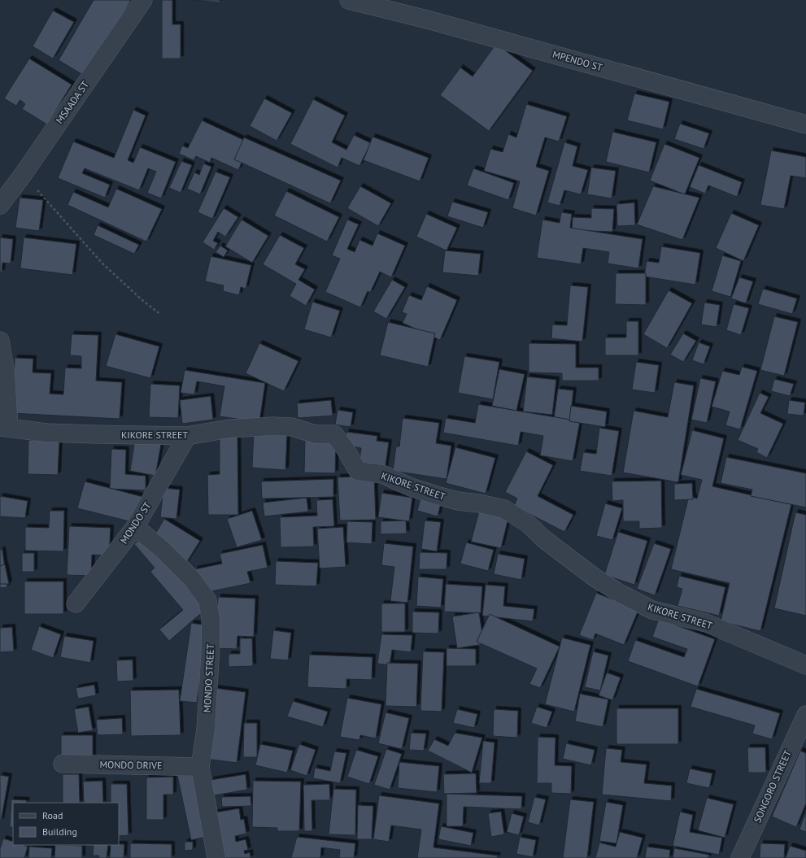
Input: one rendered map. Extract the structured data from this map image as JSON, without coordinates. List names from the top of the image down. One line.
{"streets":{"street":["MPENDO ST","MSAADA ST","KIKORE STREET","MONDO ST","MONDO STREET","MONDO DRIVE","SONGORO STREET"]},"crossings":[["KIKORE STREET","MONDO ST"],["MONDO ST","MONDO STREET"],["MONDO STREET","MONDO DRIVE"]],"legend":["Road","Building"]}
